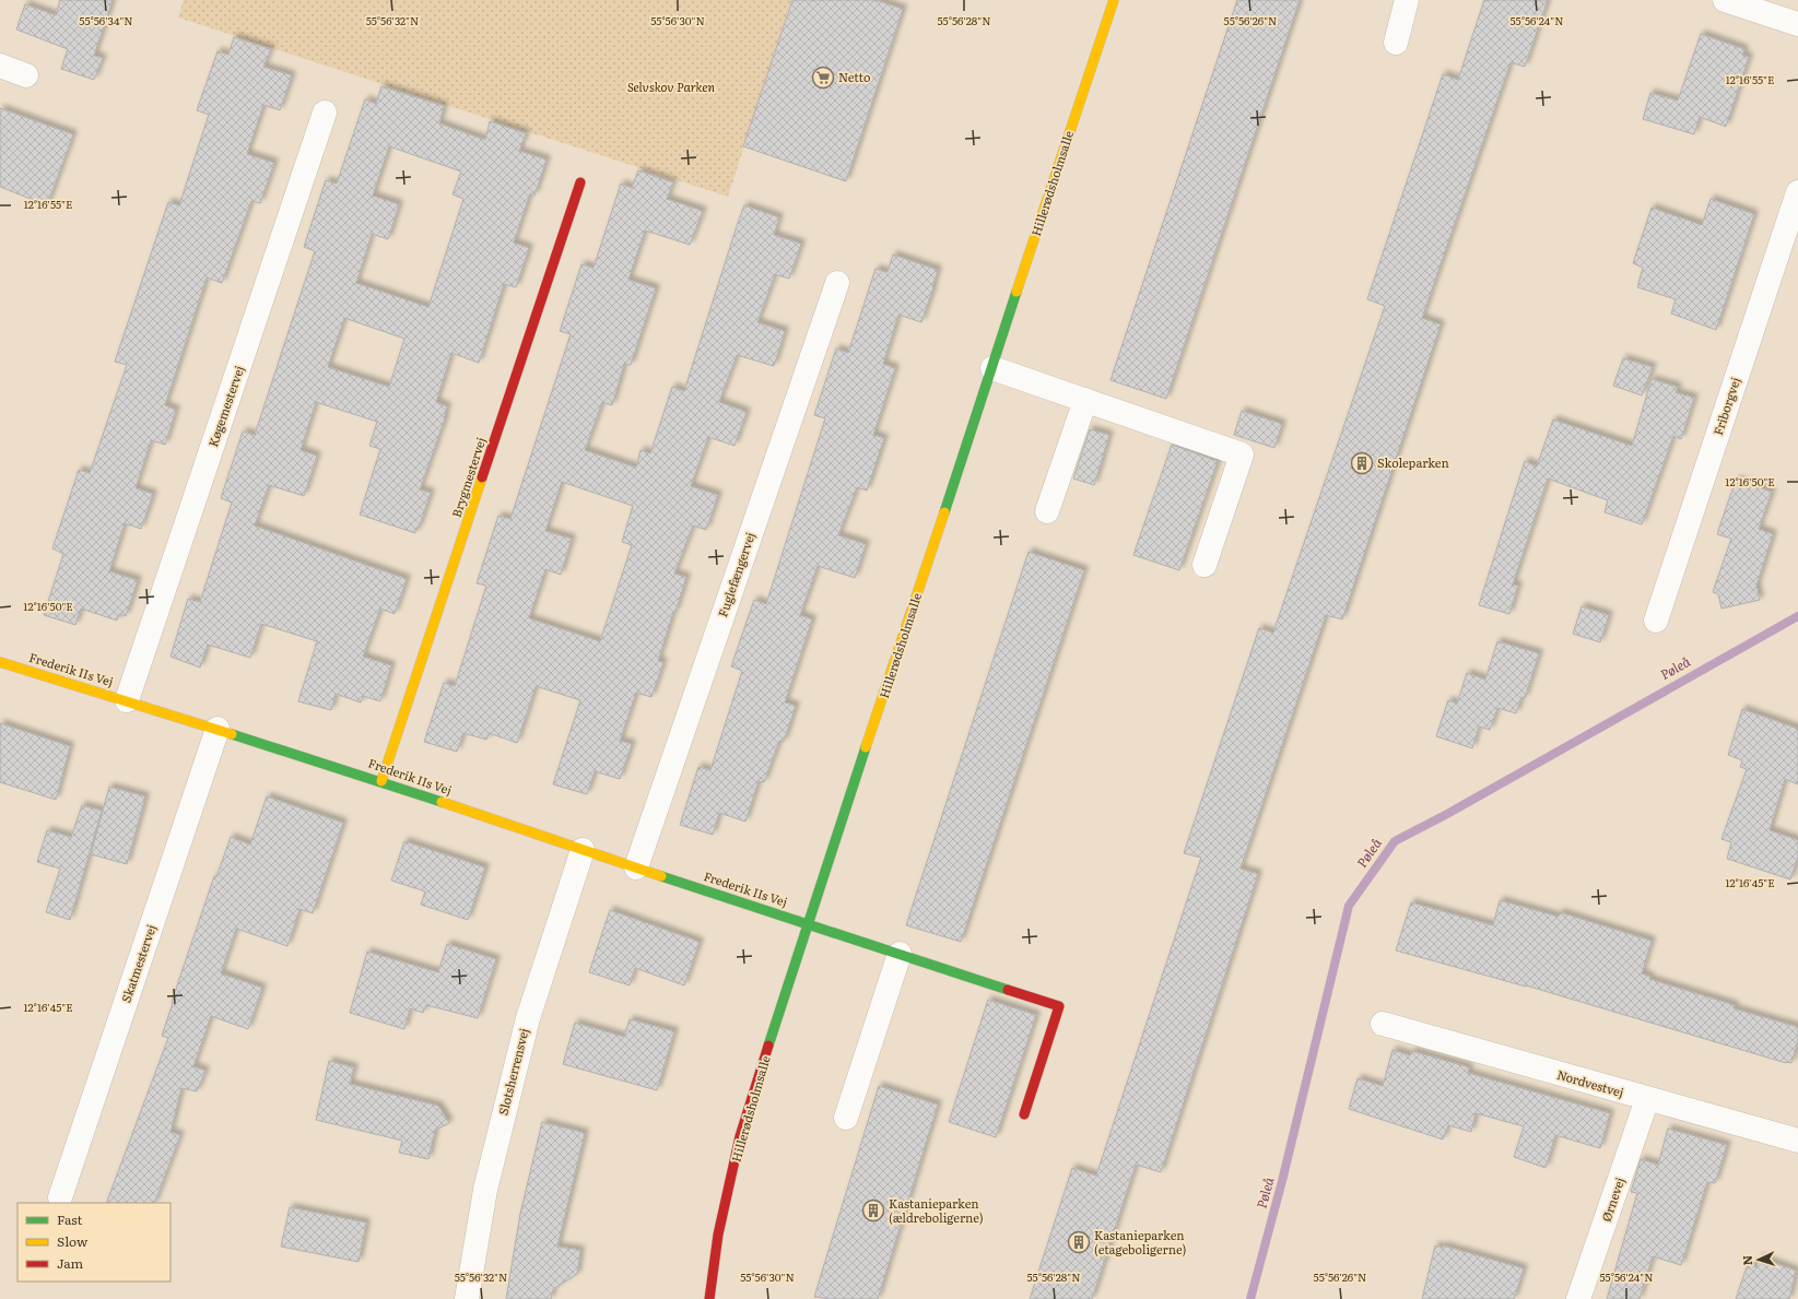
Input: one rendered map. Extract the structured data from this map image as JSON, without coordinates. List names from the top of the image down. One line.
{"streets":{"street":["Hillerødsholmsalle","Køgemestervej","Friborgvej","Brygmestervej","Fuglefængervej","Frederik IIs Vej","Skatmestervej","Slotsherrensvej","Nordvestvej","Ørnevej"]},"crossings":[["Hillerødsholmsalle","Frederik IIs Vej"],["Køgemestervej","Frederik IIs Vej"],["Brygmestervej","Frederik IIs Vej"],["Fuglefængervej","Frederik IIs Vej"],["Frederik IIs Vej","Skatmestervej"],["Frederik IIs Vej","Slotsherrensvej"],["Nordvestvej","Ørnevej"]],"water":["Pøleå"],"parks":["Selvskov Parken"],"places":{"supermarket":["Netto"],"building":["Skoleparken","Kastanieparken (ældreboligerne)","Kastanieparken (etageboligerne)"]},"legend":["Fast","Slow","Jam"],"north":"left","coordinates":["55°56'34\"N","55°56'32\"N","55°56'30\"N","55°56'28\"N","55°56'26\"N","55°56'24\"N","12°16'55\"E","12°16'50\"E","12°16'45\"E"]}
